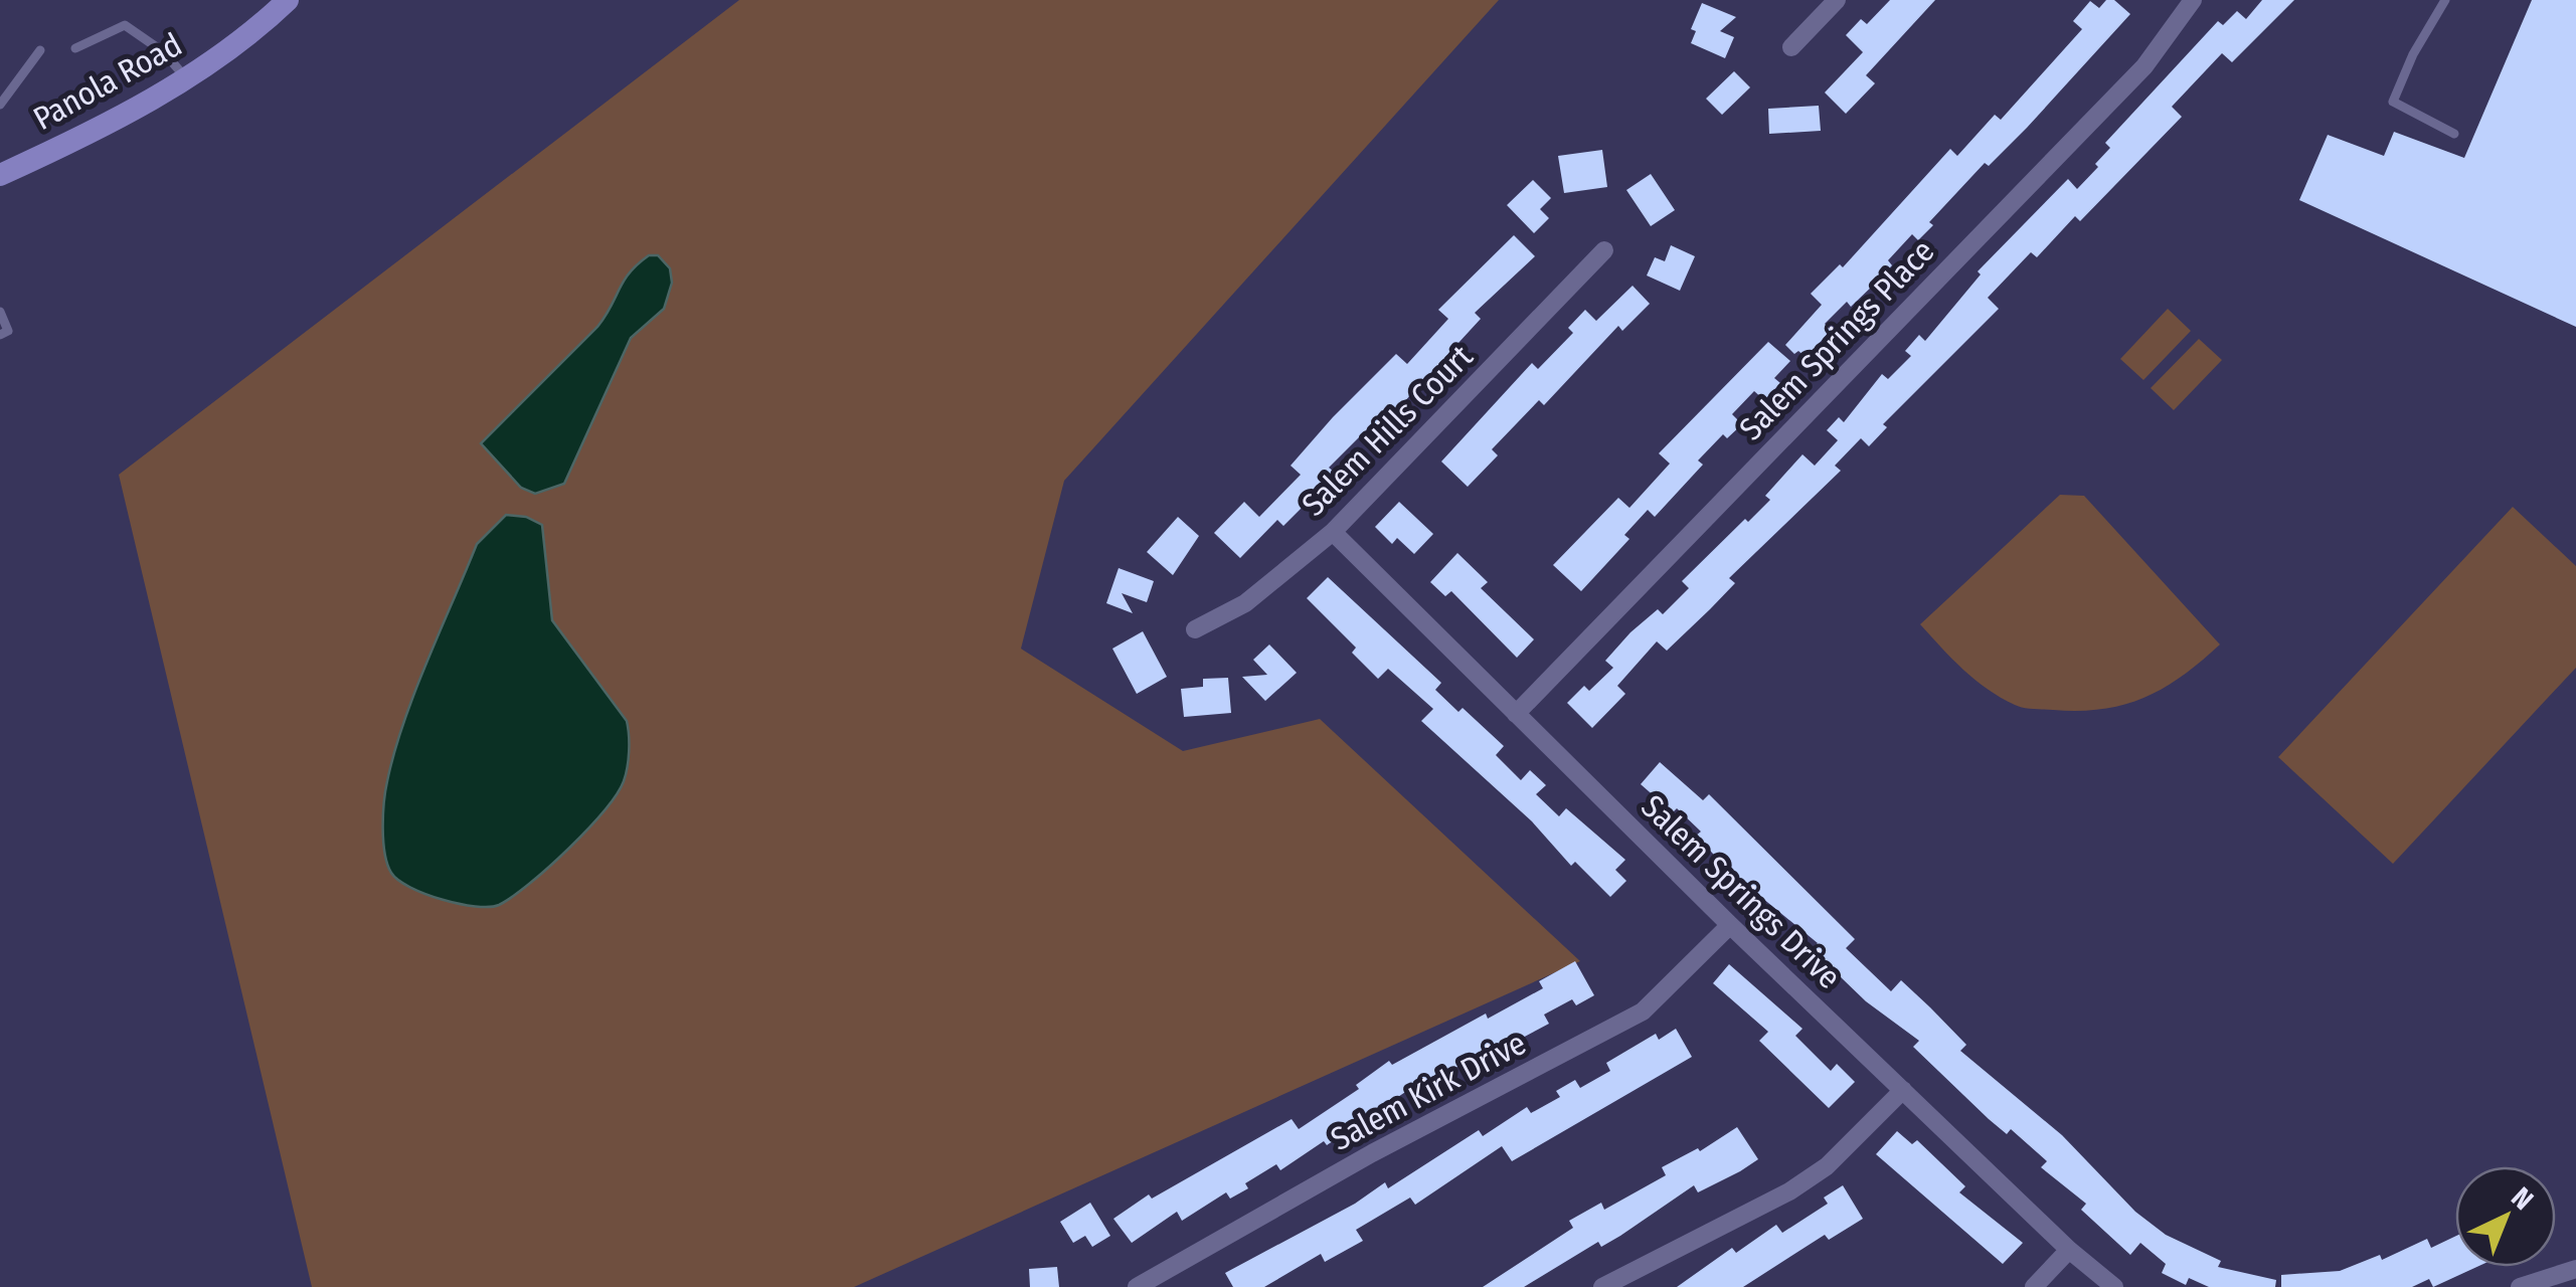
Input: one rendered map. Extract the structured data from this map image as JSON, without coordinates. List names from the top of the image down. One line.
{"streets":{"main road":["Panola Road"],"street":["Salem Springs Place","Salem Hills Court","Salem Springs Drive","Salem Kirk Drive"]},"crossings":[["Salem Springs Place","Salem Springs Drive"],["Salem Hills Court","Salem Springs Drive"],["Salem Springs Drive","Salem Kirk Drive"]],"north":"top right"}
